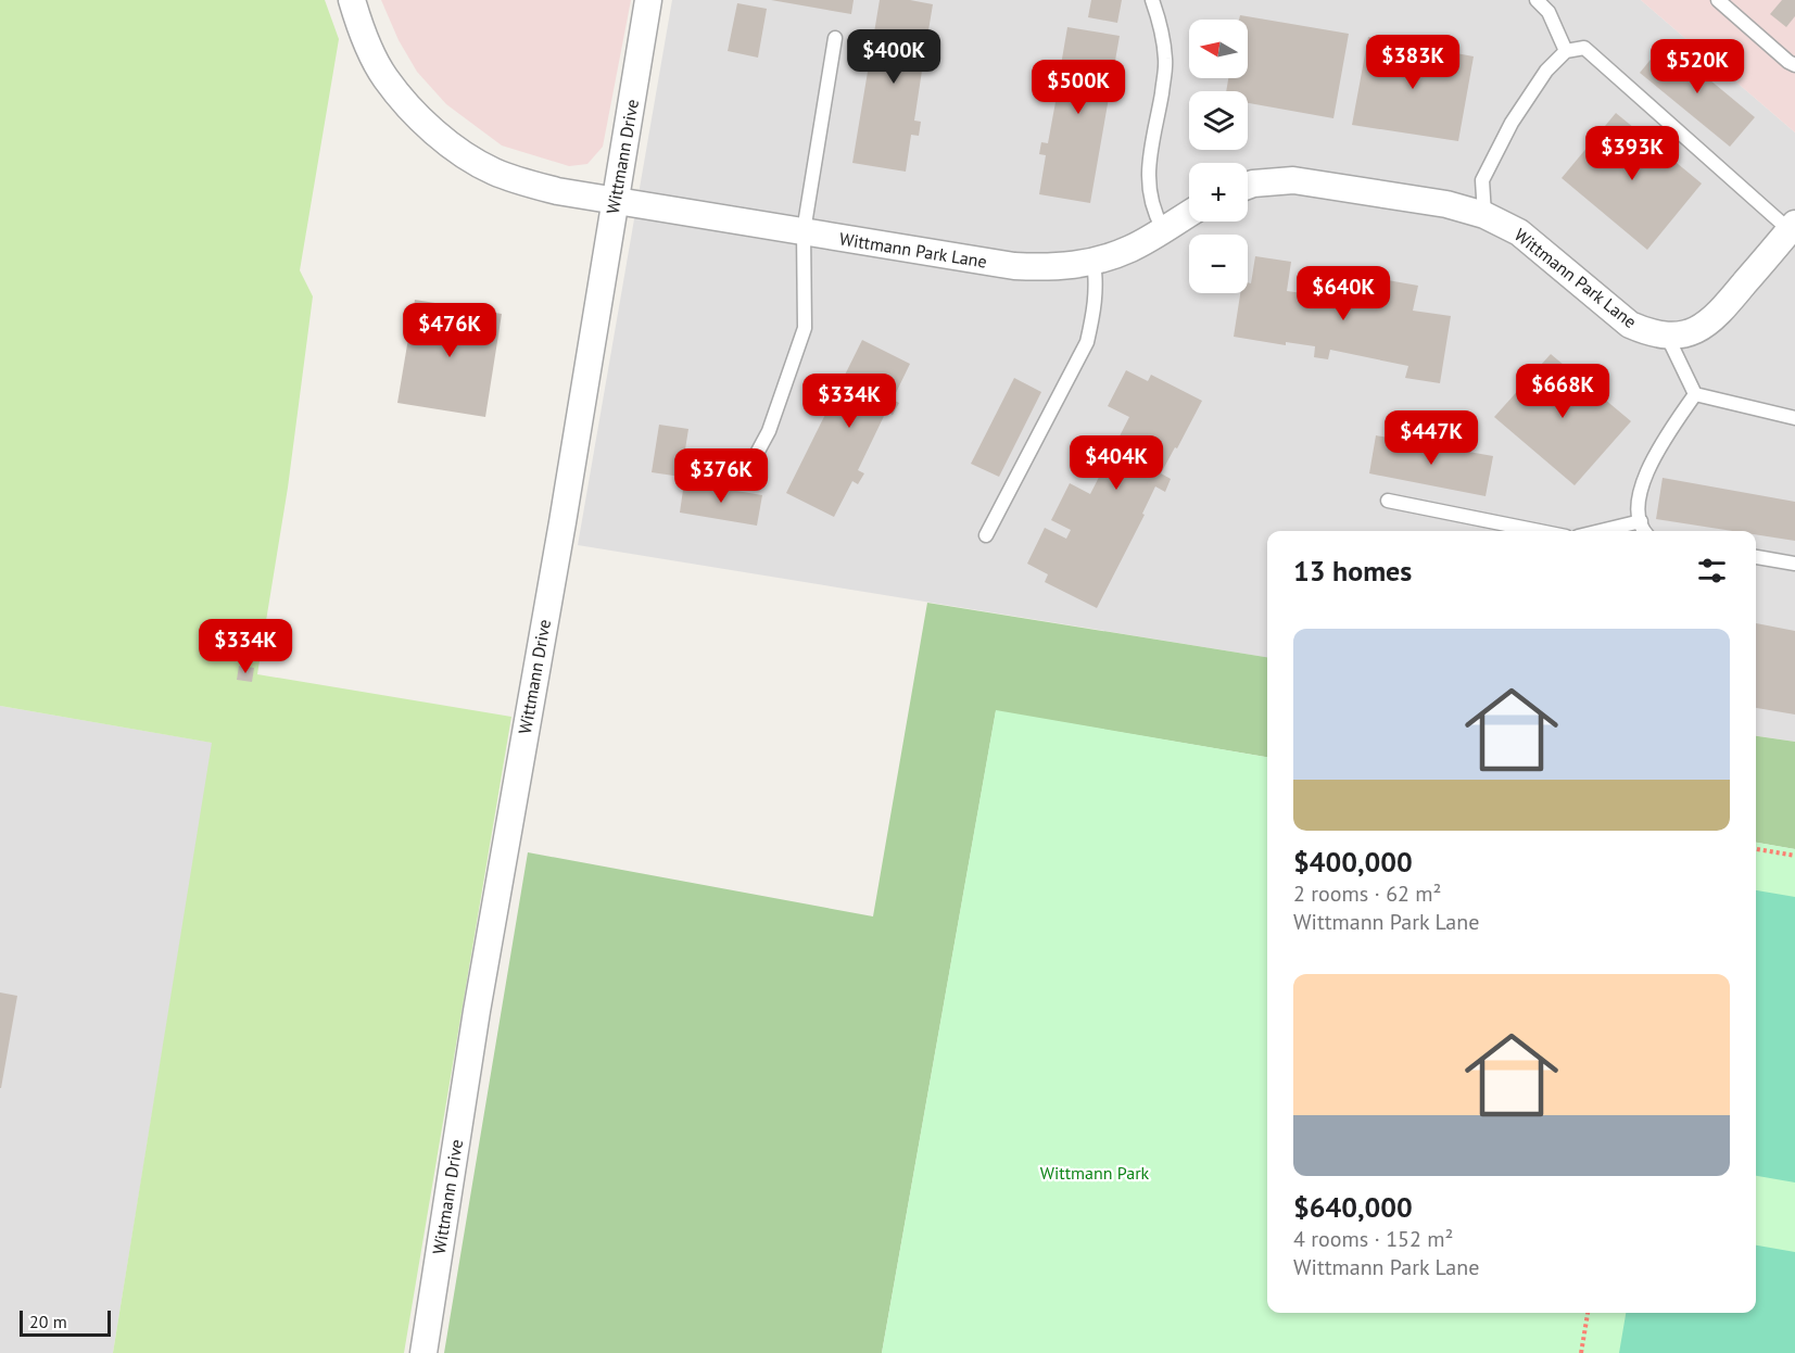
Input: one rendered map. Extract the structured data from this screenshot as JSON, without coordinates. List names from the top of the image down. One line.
{"streets":{"street":["Wittmann Drive","Wittmann Park Lane"]},"crossings":[["Wittmann Drive","Wittmann Park Lane"]],"parks":["Wittmann Park"],"scale_bar":"20 m","north":"left","page":{"map_buttons":["+","−"],"price":["$400K","$383K","$520K","$500K","$393K","$640K","$476K","$668K","$334K","$447K","$404K","$376K","$334K"],"heading":"13 homes","list":[{"name":"$400,000","note":"2 rooms · 62 m² · Wittmann Park Lane"},{"name":"$640,000","note":"4 rooms · 152 m² · Wittmann Park Lane"}],"scale":"20 m"}}
